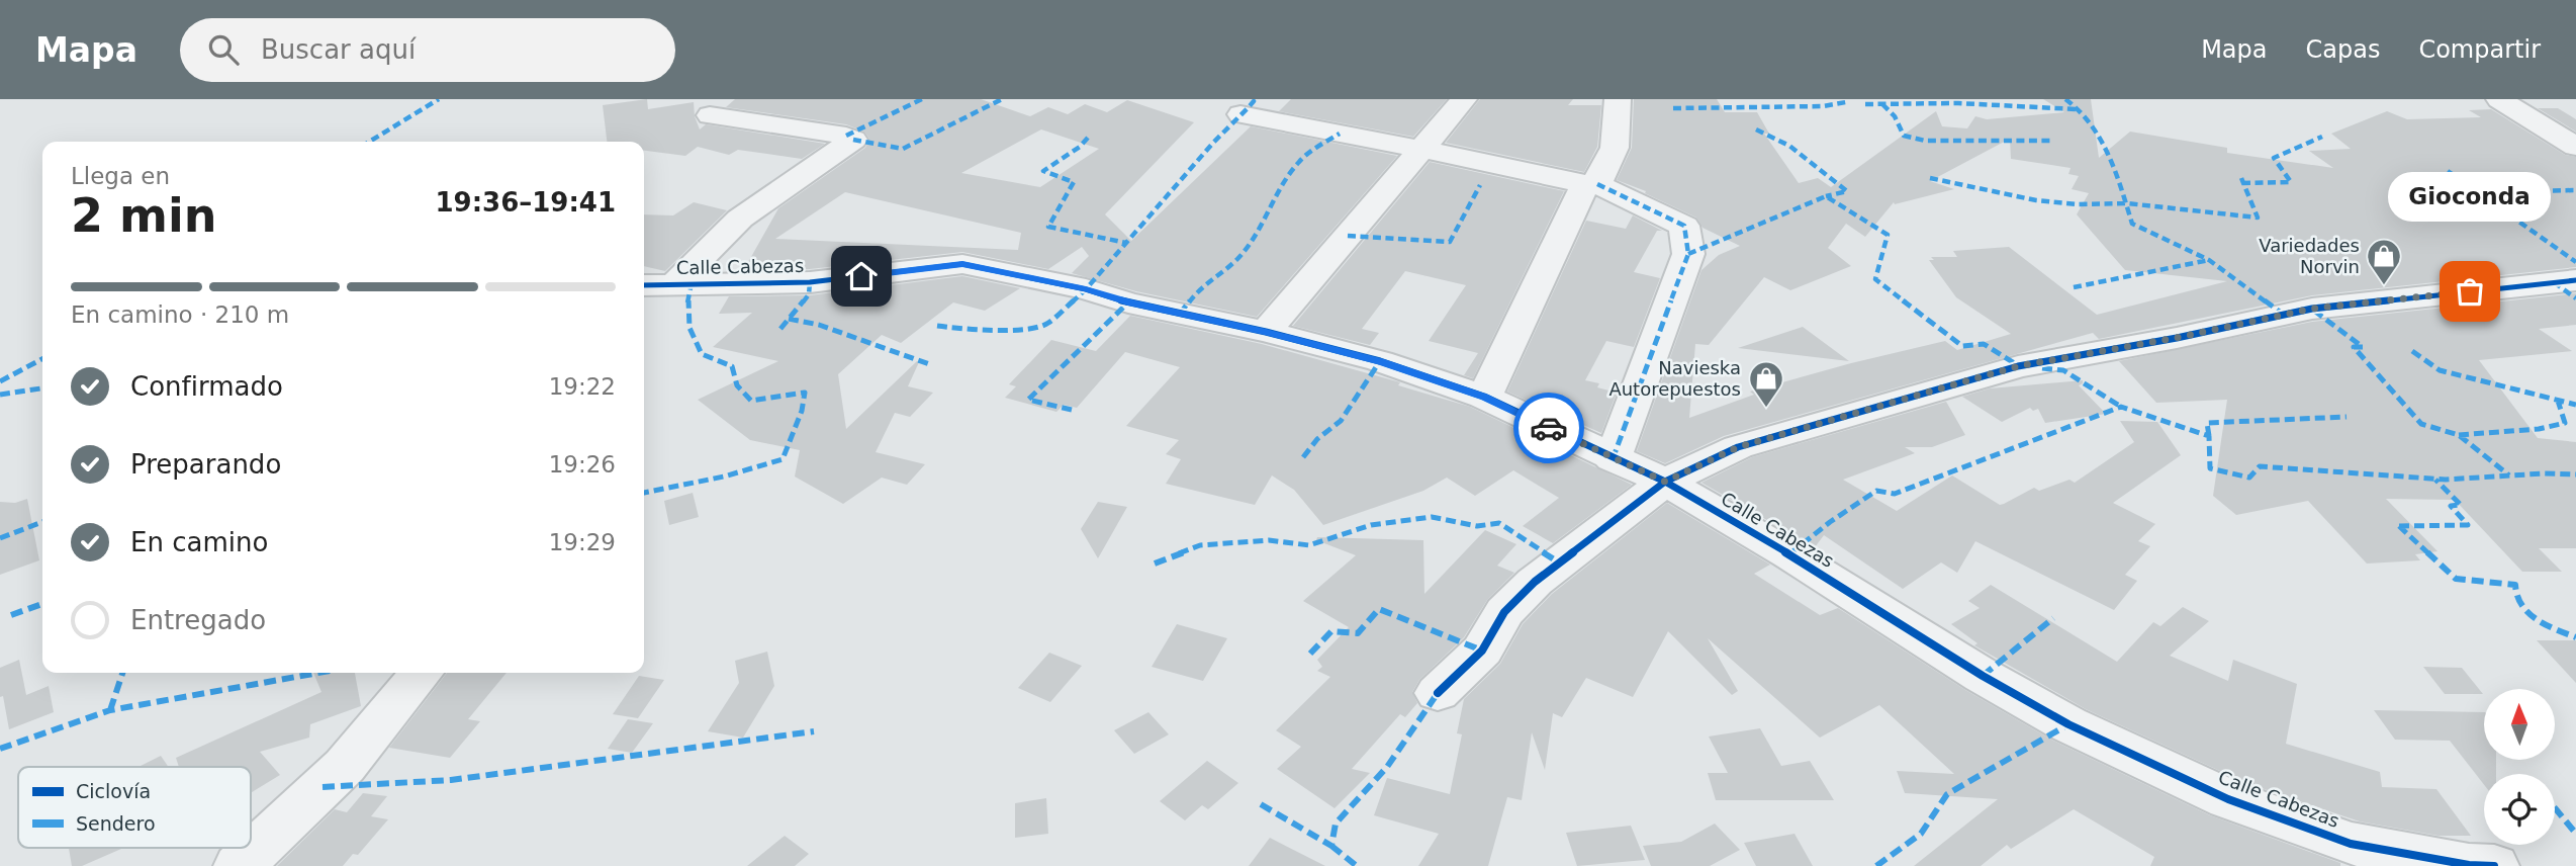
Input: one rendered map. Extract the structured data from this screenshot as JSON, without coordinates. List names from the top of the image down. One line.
{"streets":{"street":["Calle Cabezas"]},"places":{"shop":["Variedades Norvin","Navieska Autorepuestos"],"other":["Gioconda"]},"legend":["Ciclovía","Sendero"],"north":"top","page":{"header":"Mapa","search":"Buscar aquí","nav":["Mapa","Capas","Compartir"],"heading":["2 min","Llega en","19:36–19:41"],"bubble":"Gioconda","bar":"En camino · 210 m","list":[["Confirmado","19:22"],["Preparando","19:26"],["En camino","19:29"],"Entregado"]}}
